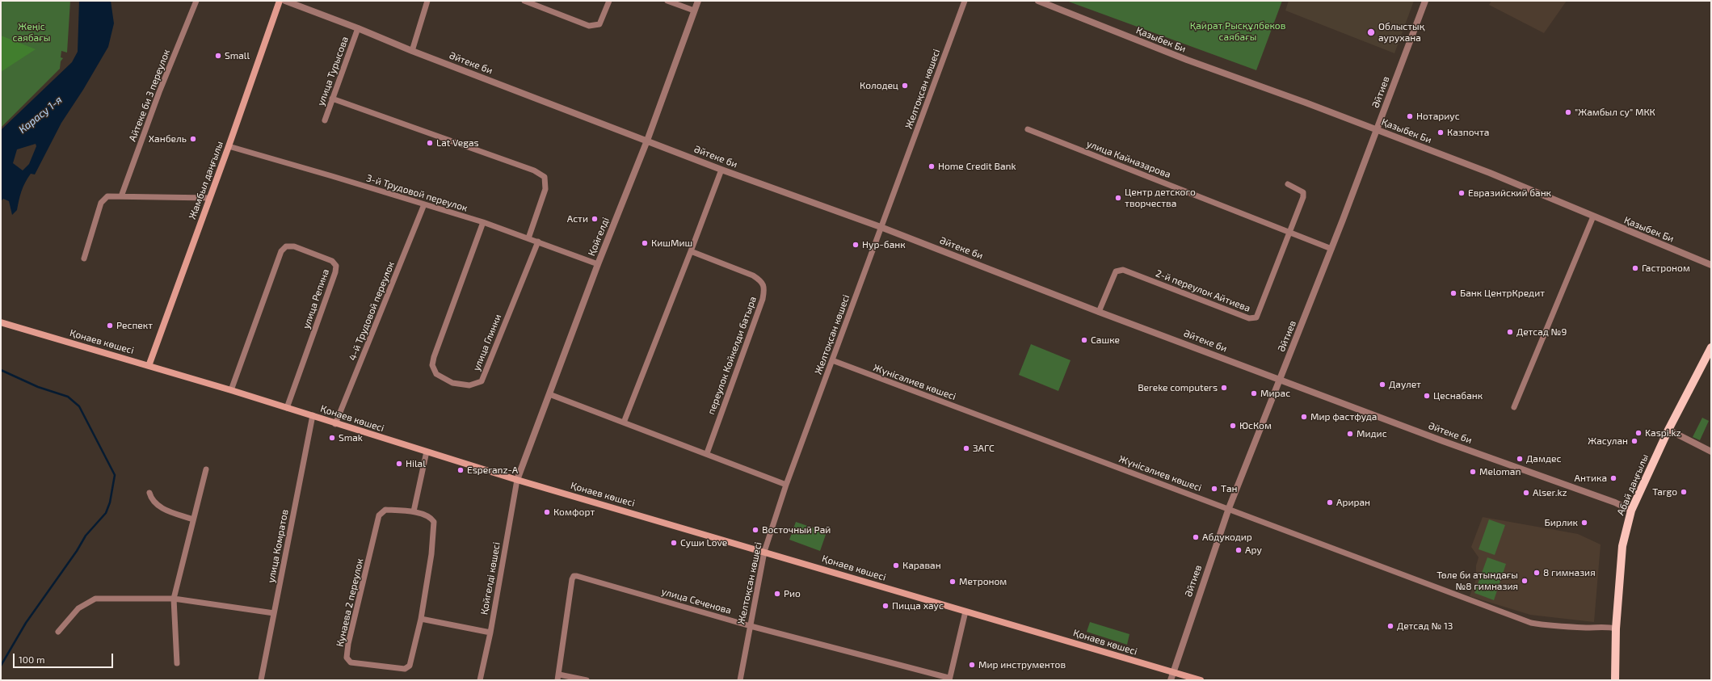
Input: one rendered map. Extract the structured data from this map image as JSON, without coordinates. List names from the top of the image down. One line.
{"streets":{"main road":["Жамбыл даңғылы","Қонаев көшесі","Абай даңғылы"],"street":["Қазыбек Би","Әйтеке би","улица Турысова","Желтоқсан көшесі","Әйтиев","Айтеке би 3 переулок","улица Кайназарова","3-й Трудовой переулок","Қойгелді","2-й переулок Айтиева","улица Репина","4-й Трудовой переулок","улица Глинки","переулок Койкелди батыра","Жүнісәлиев көшесі","улица Комратов","Қойгелді көшесі","улица Сеченова","Кунаева 2 переулок"]},"crossings":[["Қазыбек Би","Әйтиев"],["Әйтеке би","улица Турысова"],["Әйтеке би","Желтоқсан көшесі"],["Әйтеке би","Әйтиев"],["Әйтеке би","Қойгелді"],["Әйтеке би","2-й переулок Айтиева"],["Әйтеке би","Абай даңғылы"],["Желтоқсан көшесі","Қонаев көшесі"],["Желтоқсан көшесі","Жүнісәлиев көшесі"],["Желтоқсан көшесі","улица Сеченова"],["Әйтиев","улица Кайназарова"],["Әйтиев","Қонаев көшесі"],["Әйтиев","Жүнісәлиев көшесі"],["улица Кайназарова","2-й переулок Айтиева"],["Жамбыл даңғылы","3-й Трудовой переулок"],["Жамбыл даңғылы","Қонаев көшесі"],["3-й Трудовой переулок","Қойгелді"],["3-й Трудовой переулок","4-й Трудовой переулок"],["3-й Трудовой переулок","улица Глинки"],["Қойгелді","Қонаев көшесі"],["Қойгелді","Қойгелді көшесі"],["улица Репина","Қонаев көшесі"],["4-й Трудовой переулок","Қонаев көшесі"],["Қонаев көшесі","улица Комратов"],["Қонаев көшесі","Қойгелді көшесі"],["Жүнісәлиев көшесі","Абай даңғылы"]],"water":["Карасу 1-я"],"parks":["Қайрат Рысқұлбеков саябағы","Жеңіс саябағы"],"places":["Облыстық аурухана","Small","Колодец","\"Жамбыл су\" МКК","Нотариус","Казпочта","Ханбель","Lat Vegas","Home Credit Bank","Евразийский банк","Центр детского творчества","Асти","КишМиш","Нур-банк","Гастроном","Банк ЦентрКредит","Респект","Детсад №9","Сашке","Даулет","Bereke computers","Мирас","Цеснабанк","Мир фастфуда","ЮсКом","Kaspi.kz","Мидис","Smak","Жасулан","ЗАГС","Дамдес","Hilal","Esperanz-A","Meloman","Антика","Тан","Targo","Alser.kz","Ариран","Комфорт","Бирлик","Восточный Рай","Абдукодир","Суши Love","Ару","Караван","8 гимназия","Төле би атындағы №8 гимназия","Метроном","Рио","Пицца хаус","Детсад № 13","Мир инструментов"],"scale_bar":"100 m"}
